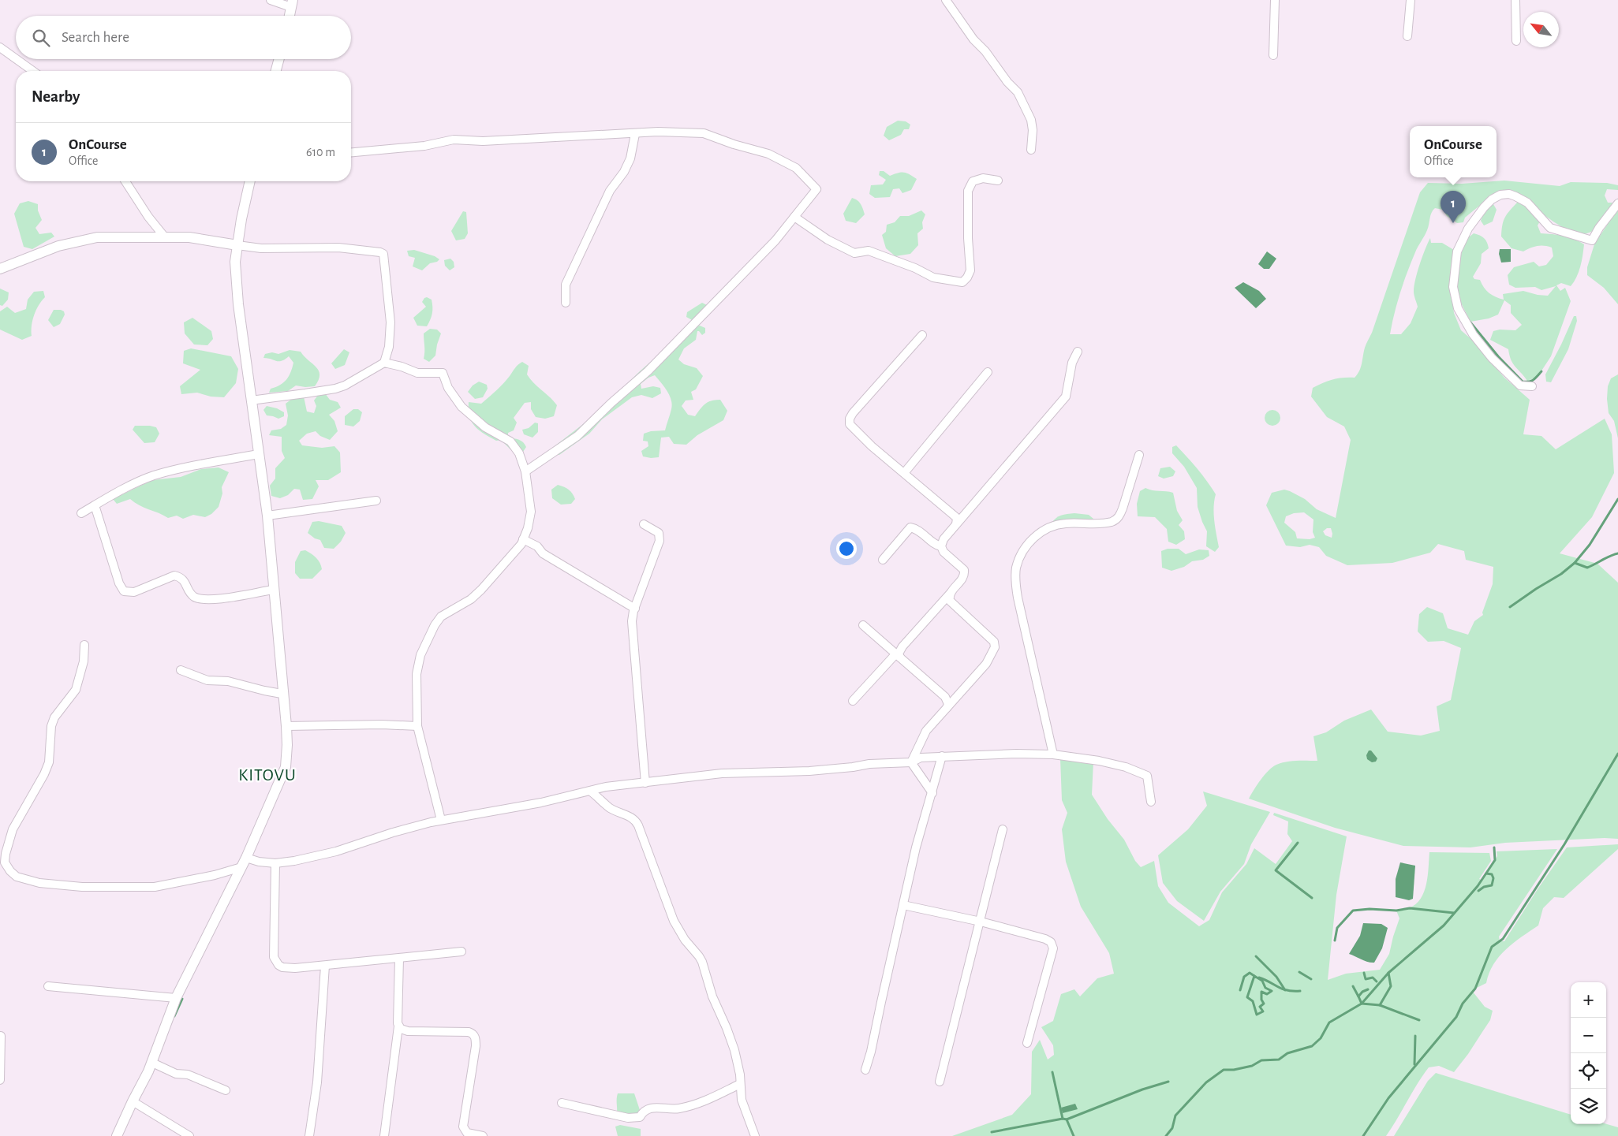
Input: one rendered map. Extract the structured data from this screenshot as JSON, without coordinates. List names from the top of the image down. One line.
{"districts":["KITOVU"],"north":"top left","page":{"search":"Search here","heading":"Nearby","list":[{"mark":"1","name":"OnCourse","note":"Office","value":"610 m"}],"popup":["OnCourse","Office"],"pins":"1","map_buttons":["+","−"]}}
